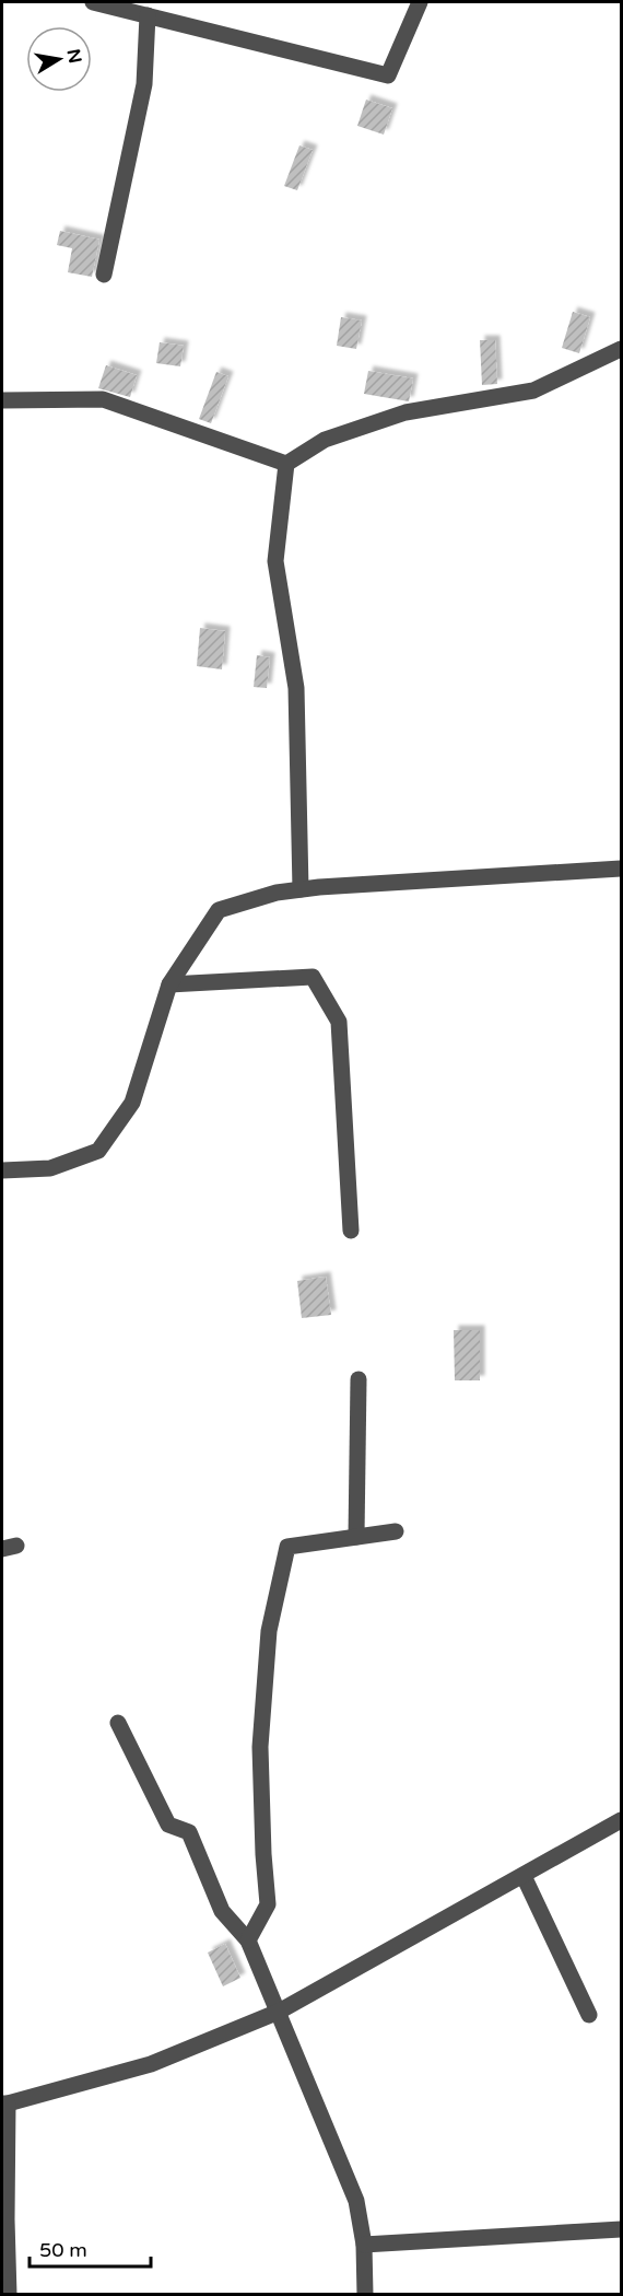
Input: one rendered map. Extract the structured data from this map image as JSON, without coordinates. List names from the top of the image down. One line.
{"scale_bar":"50 m","north":"right"}
